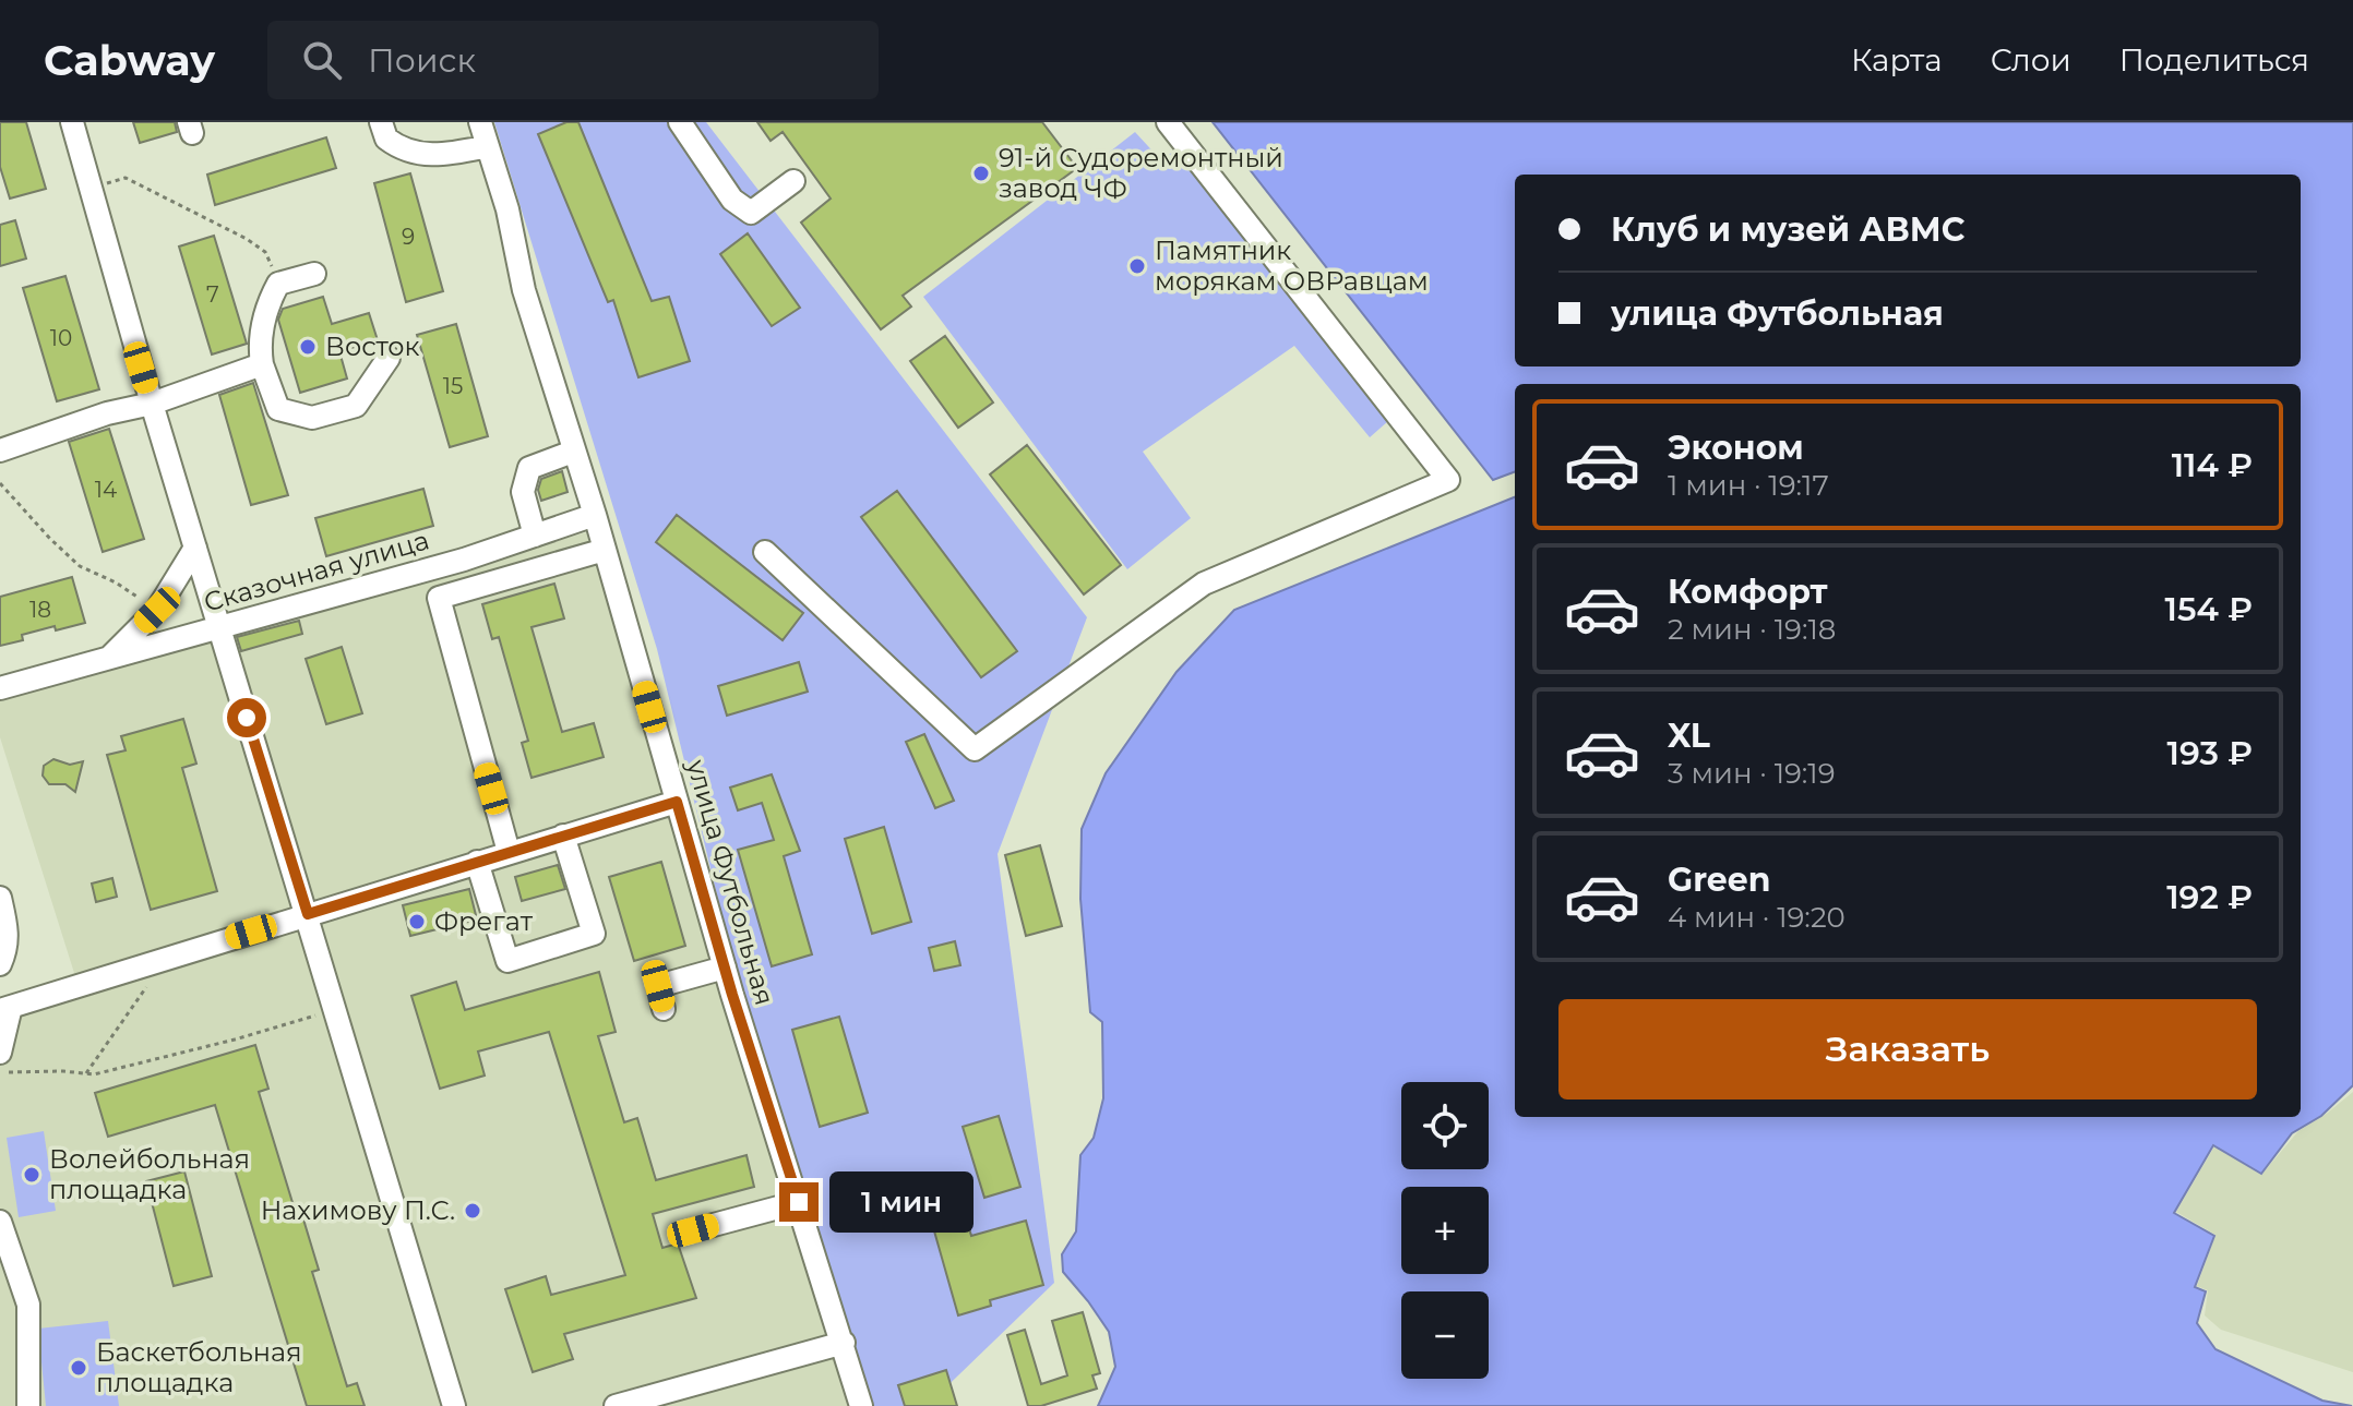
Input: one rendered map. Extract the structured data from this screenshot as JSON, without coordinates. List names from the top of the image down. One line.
{"streets":{"street":["Сказочная улица","улица Футбольная"]},"crossings":[["Сказочная улица","улица Футбольная"]],"places":["91-й Судоремонтный завод ЧФ","Памятник морякам ОВРавцам","Восток","Фрегат","Волейбольная площадка","Нахимову П.С.","Баскетбольная площадка"],"house_numbers":["9","7","10","15","14","18"],"page":{"header":"Cabway","search":"Поиск","nav":["Карта","Слои","Поделиться"],"banner":["Клуб и музей АВМС","улица Футбольная"],"list":[{"name":"Эконом","note":"1 мин · 19:17","value":"114 ₽"},{"name":"Комфорт","note":"2 мин · 19:18","value":"154 ₽"},{"name":"XL","note":"3 мин · 19:19","value":"193 ₽"},{"name":"Green","note":"4 мин · 19:20","value":"192 ₽"}],"buttons":"Заказать","map_buttons":["+","−"],"bubble":"1 мин"}}
